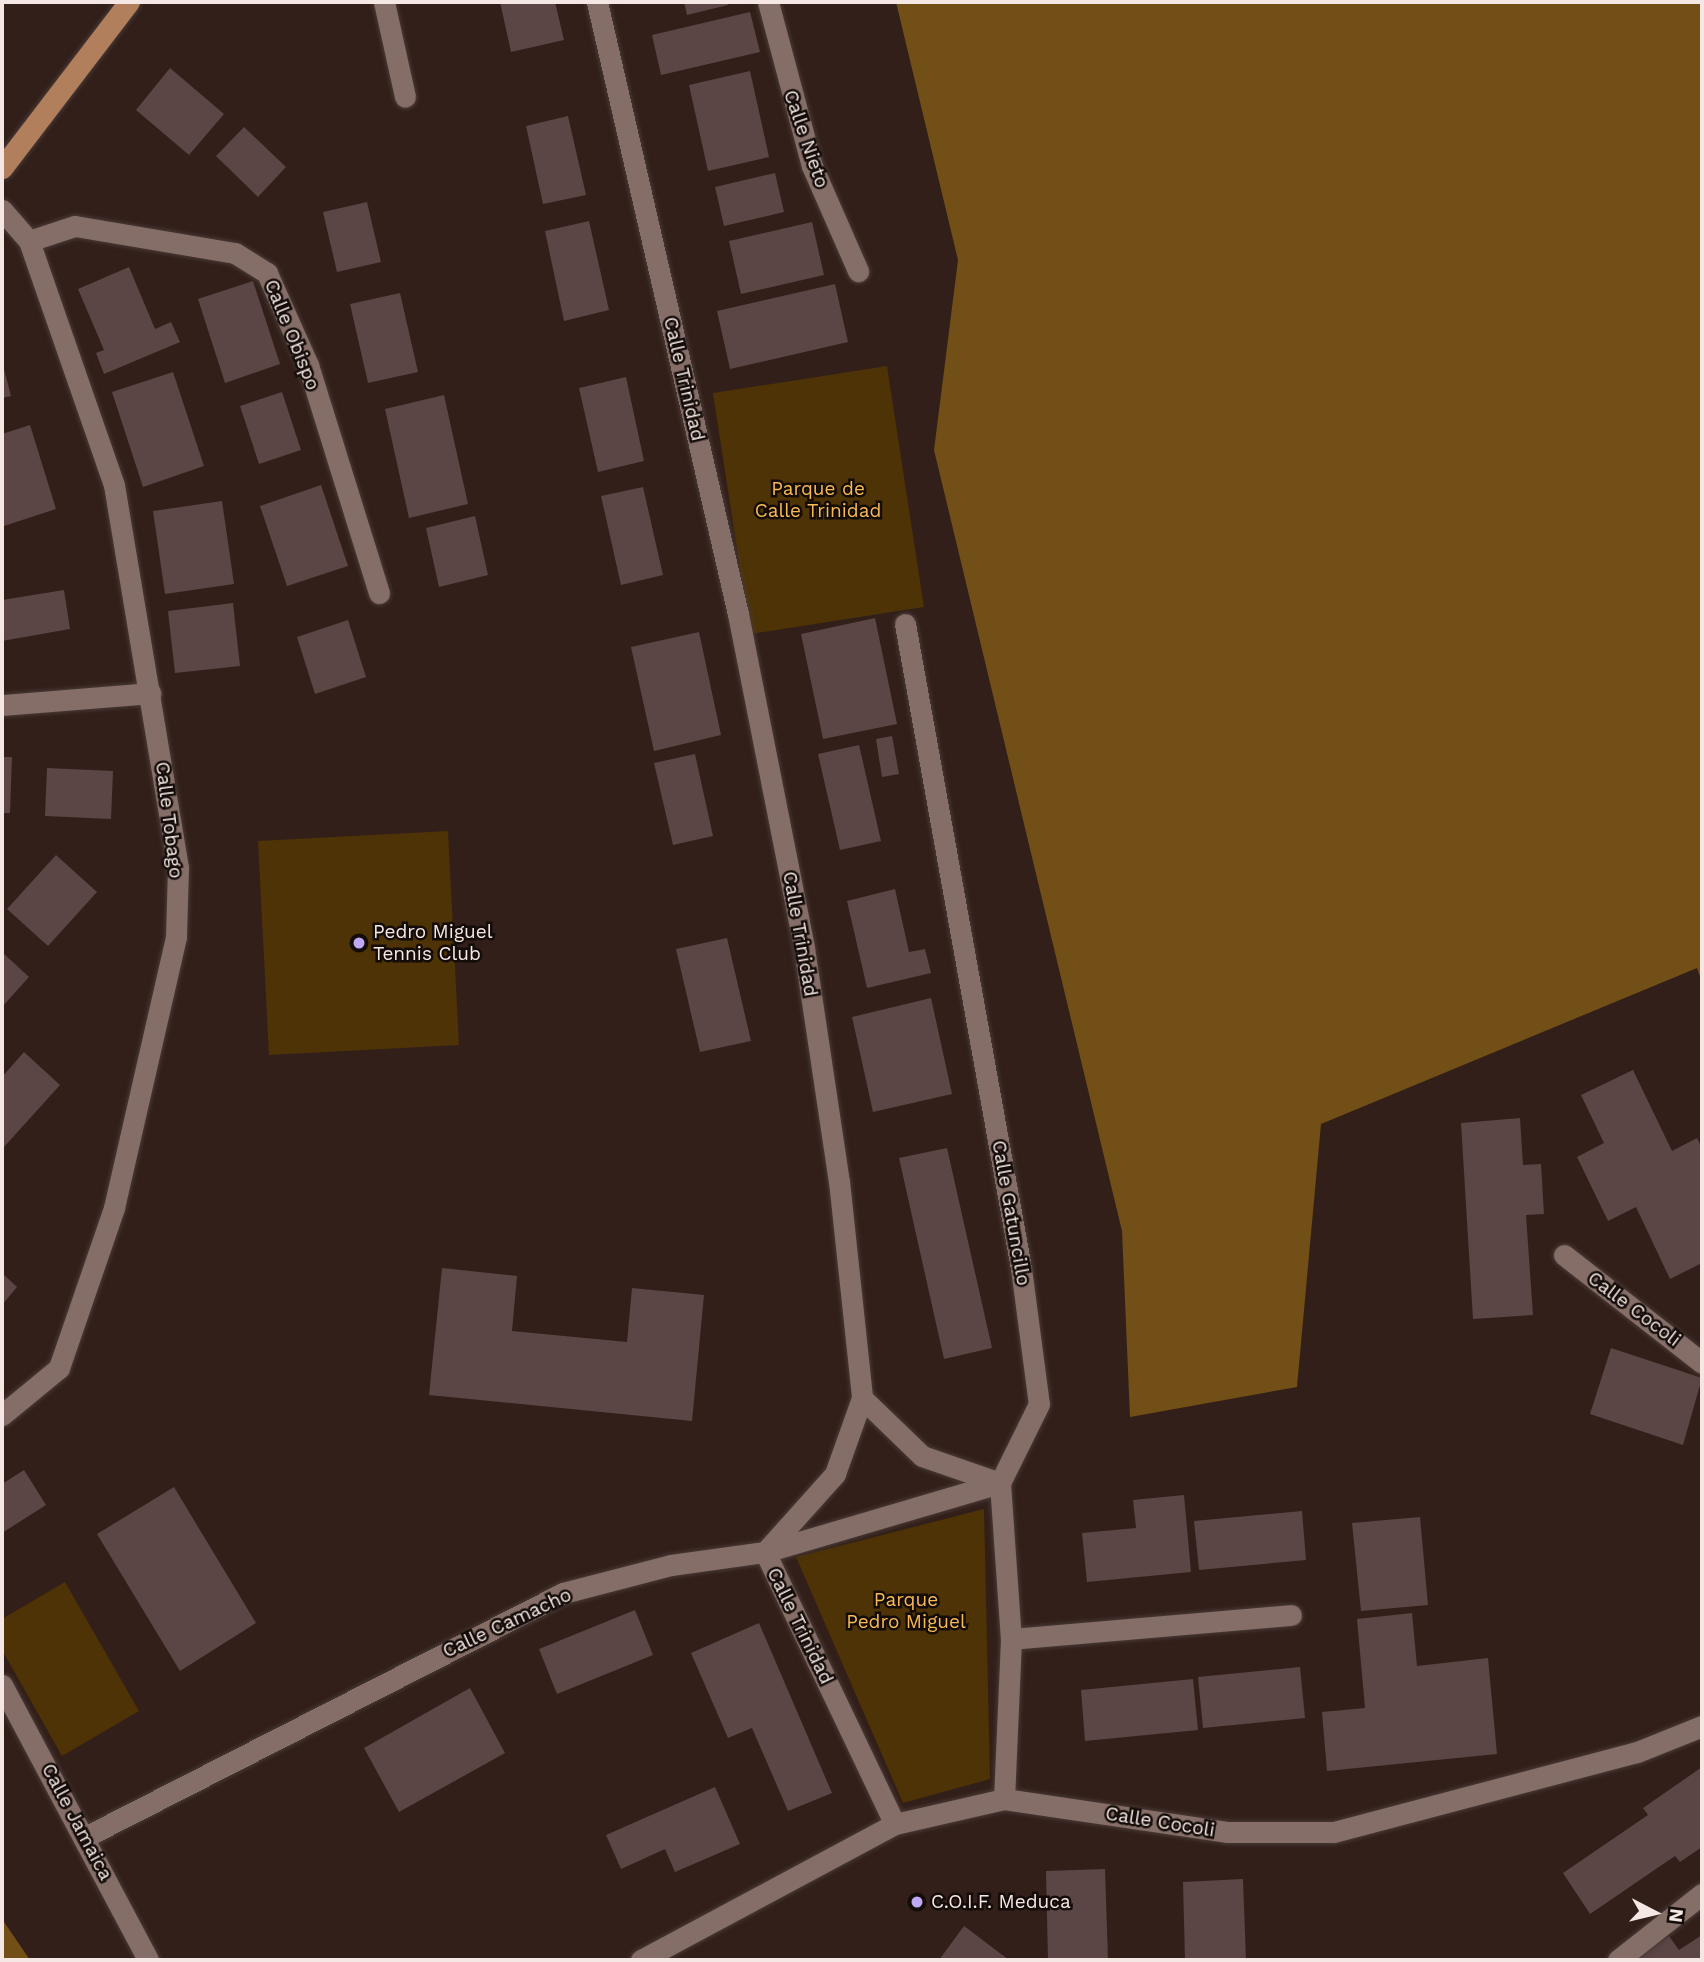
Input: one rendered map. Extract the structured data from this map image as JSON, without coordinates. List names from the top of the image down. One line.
{"streets":{"street":["Calle Nieto","Calle Obispo","Calle Trinidad","Calle Tobago","Calle Gatuncillo","Calle Cocoli","Calle Camacho","Calle Jamaica"]},"crossings":[["Calle Obispo","Calle Tobago"],["Calle Trinidad","Calle Cocoli"],["Calle Trinidad","Calle Camacho"],["Calle Gatuncillo","Calle Camacho"],["Calle Camacho","Calle Jamaica"]],"parks":["Parque de Calle Trinidad","Parque Pedro Miguel"],"places":["Pedro Miguel Tennis Club","C.O.I.F. Meduca"],"north":"right"}
